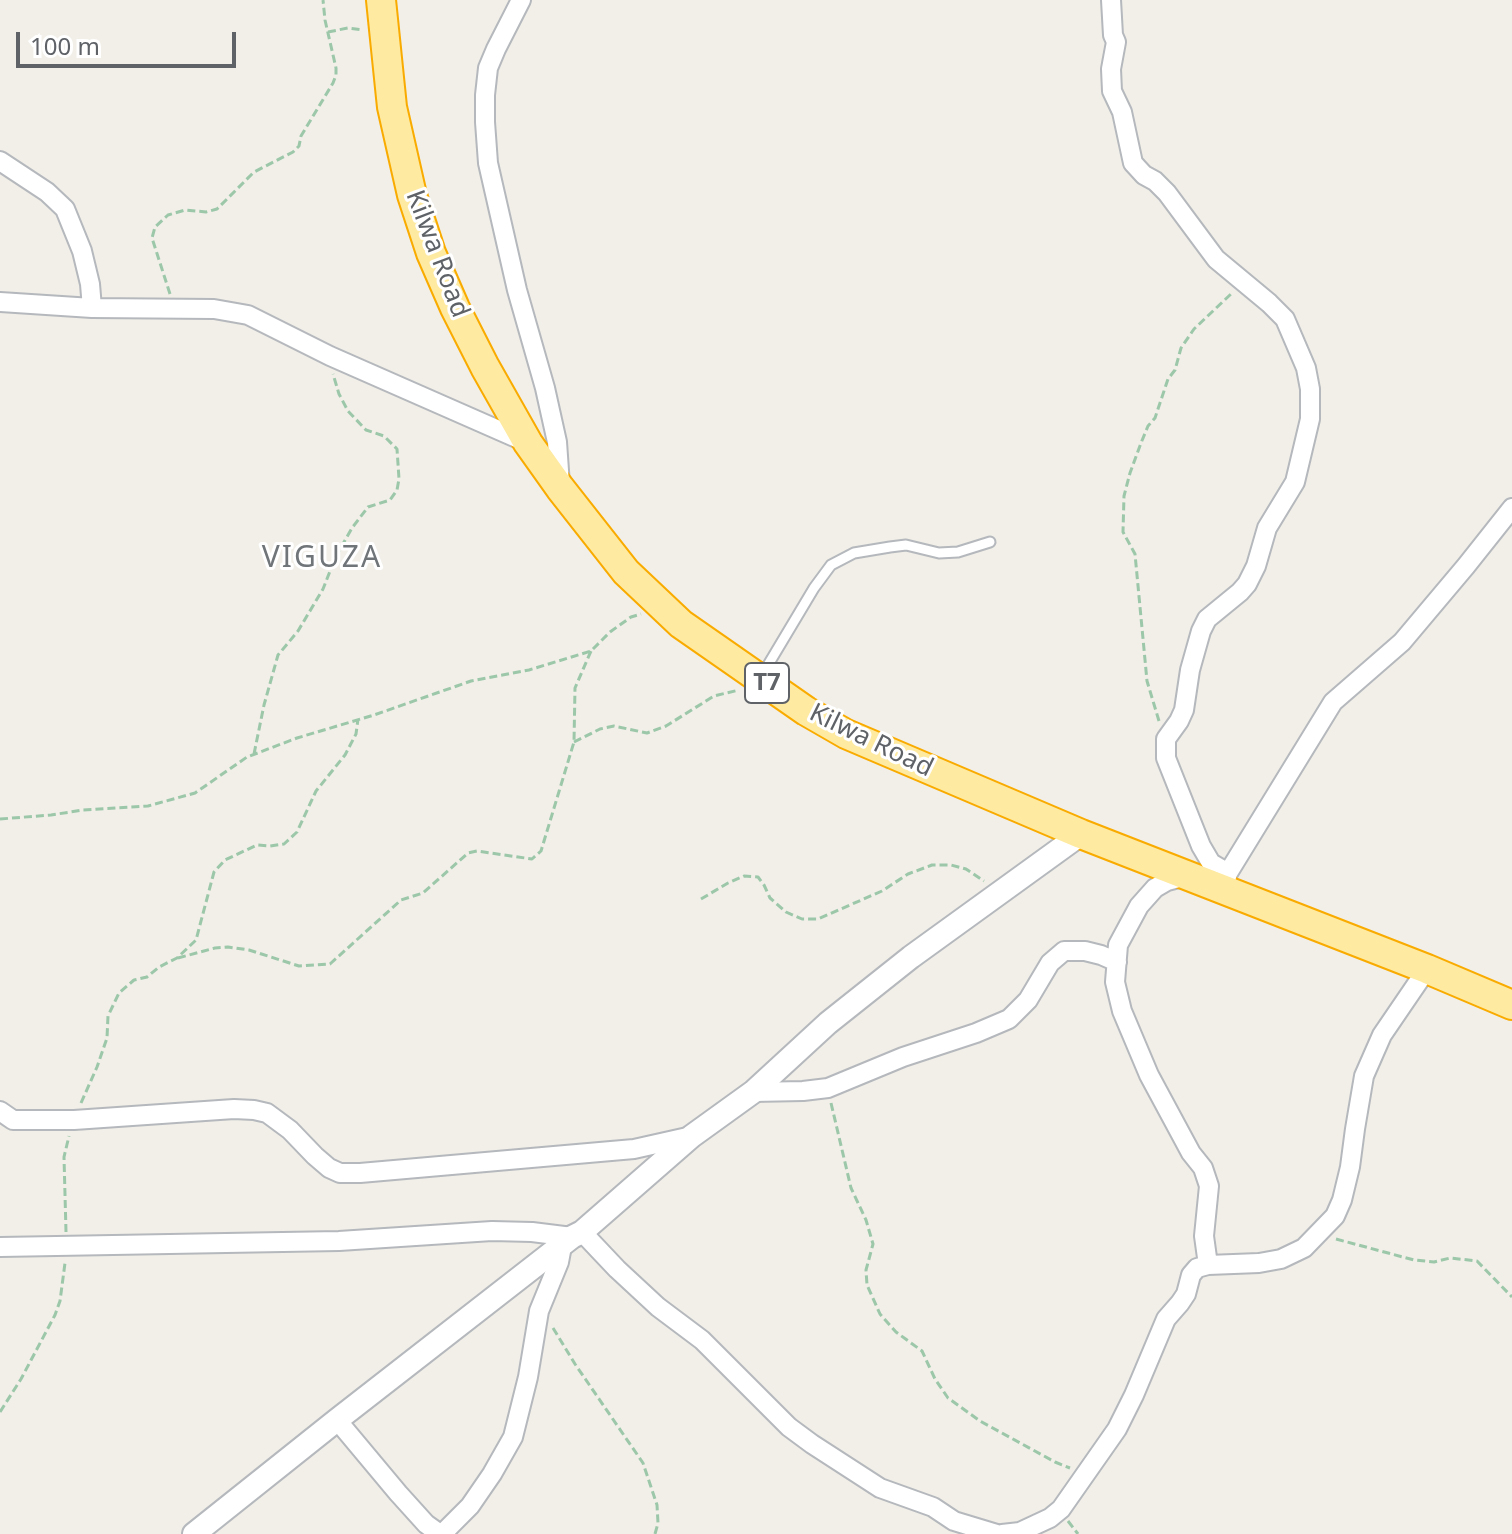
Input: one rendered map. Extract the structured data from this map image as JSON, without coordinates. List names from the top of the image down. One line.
{"streets":{"highway":["Kilwa Road","T7"]},"districts":["VIGUZA"],"scale_bar":"100 m"}
